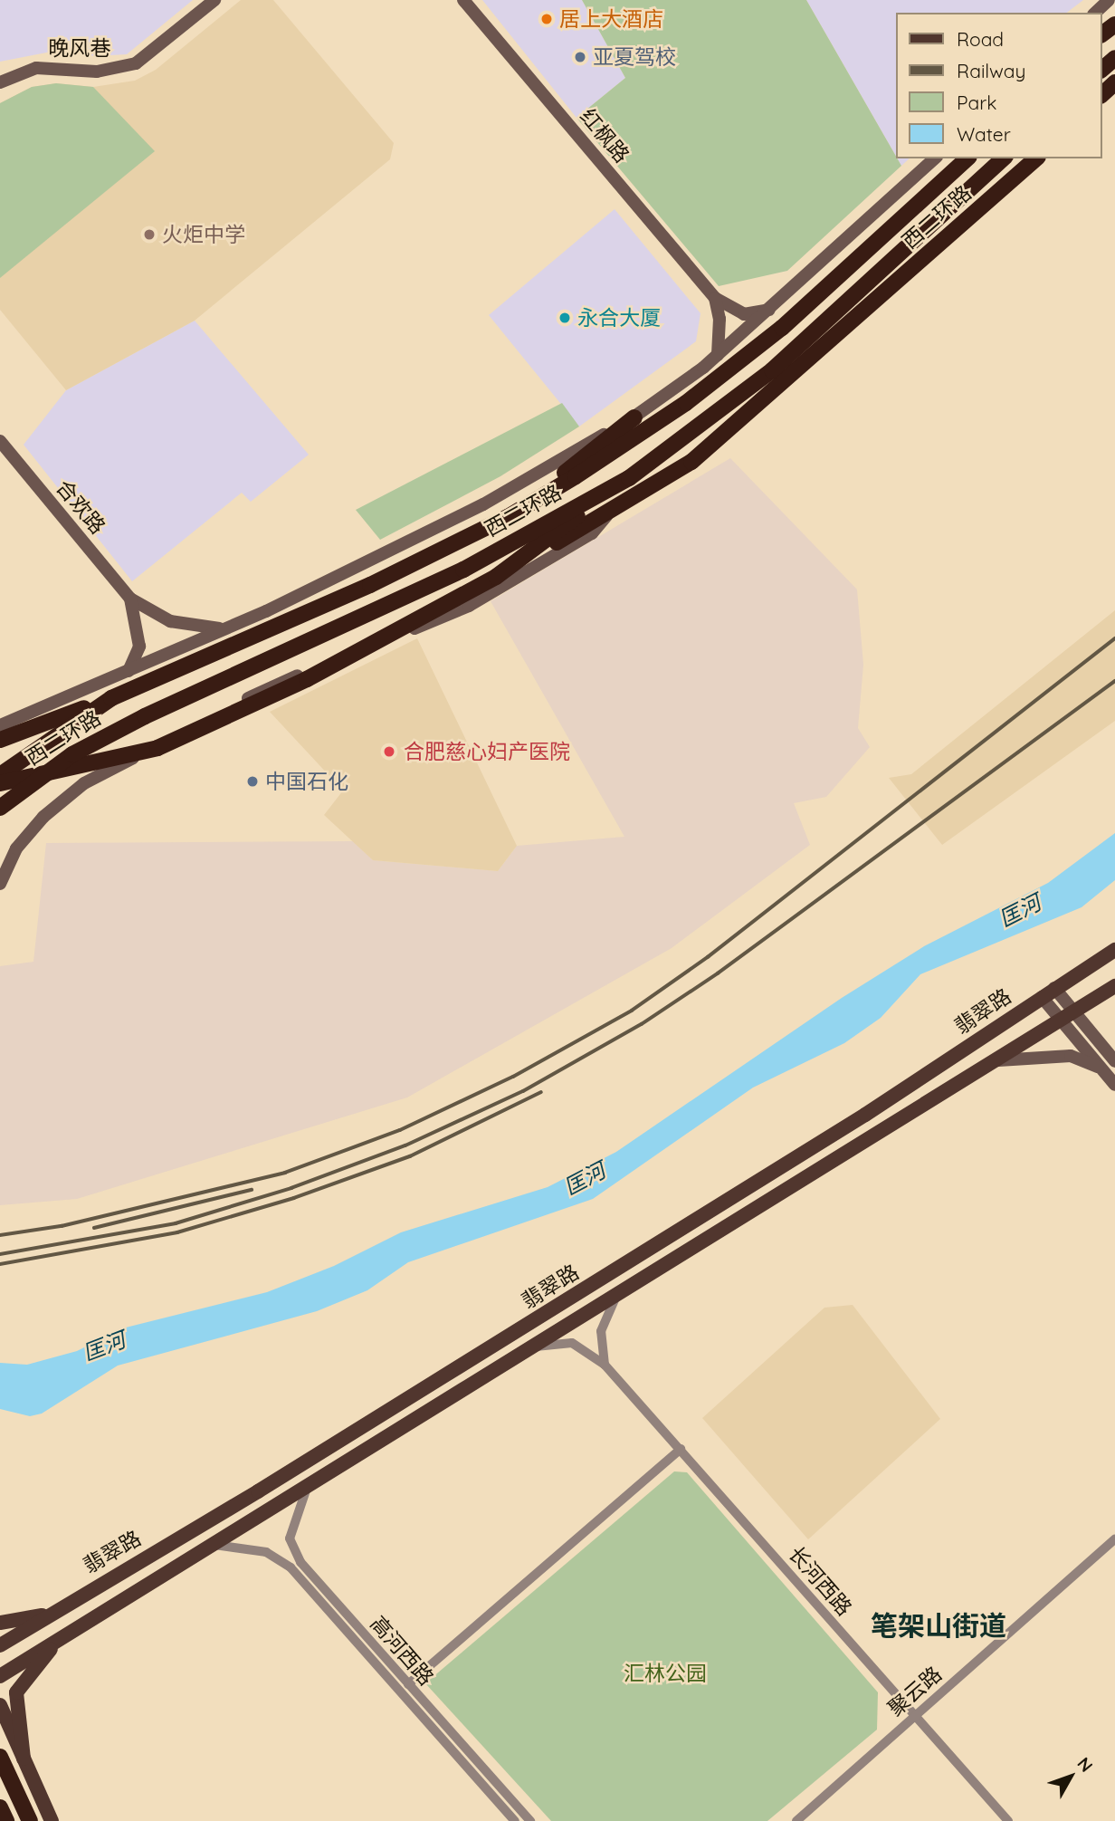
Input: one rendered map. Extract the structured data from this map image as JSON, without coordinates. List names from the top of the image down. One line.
{"streets":{"highway":["西二环路"],"main road":["翡翠路"],"street":["晚风巷","红枫路","合欢路","长河西路","高河西路","聚云路"]},"crossings":[["翡翠路","长河西路"],["翡翠路","高河西路"],["长河西路","聚云路"]],"districts":["笔架山街道"],"water":["匡河"],"parks":["汇林公园"],"places":["居上大酒店","亚夏驾校","火炬中学","永合大厦","合肥慈心妇产医院","中国石化"],"legend":["Road","Railway","Park","Water"],"north":"top right"}
